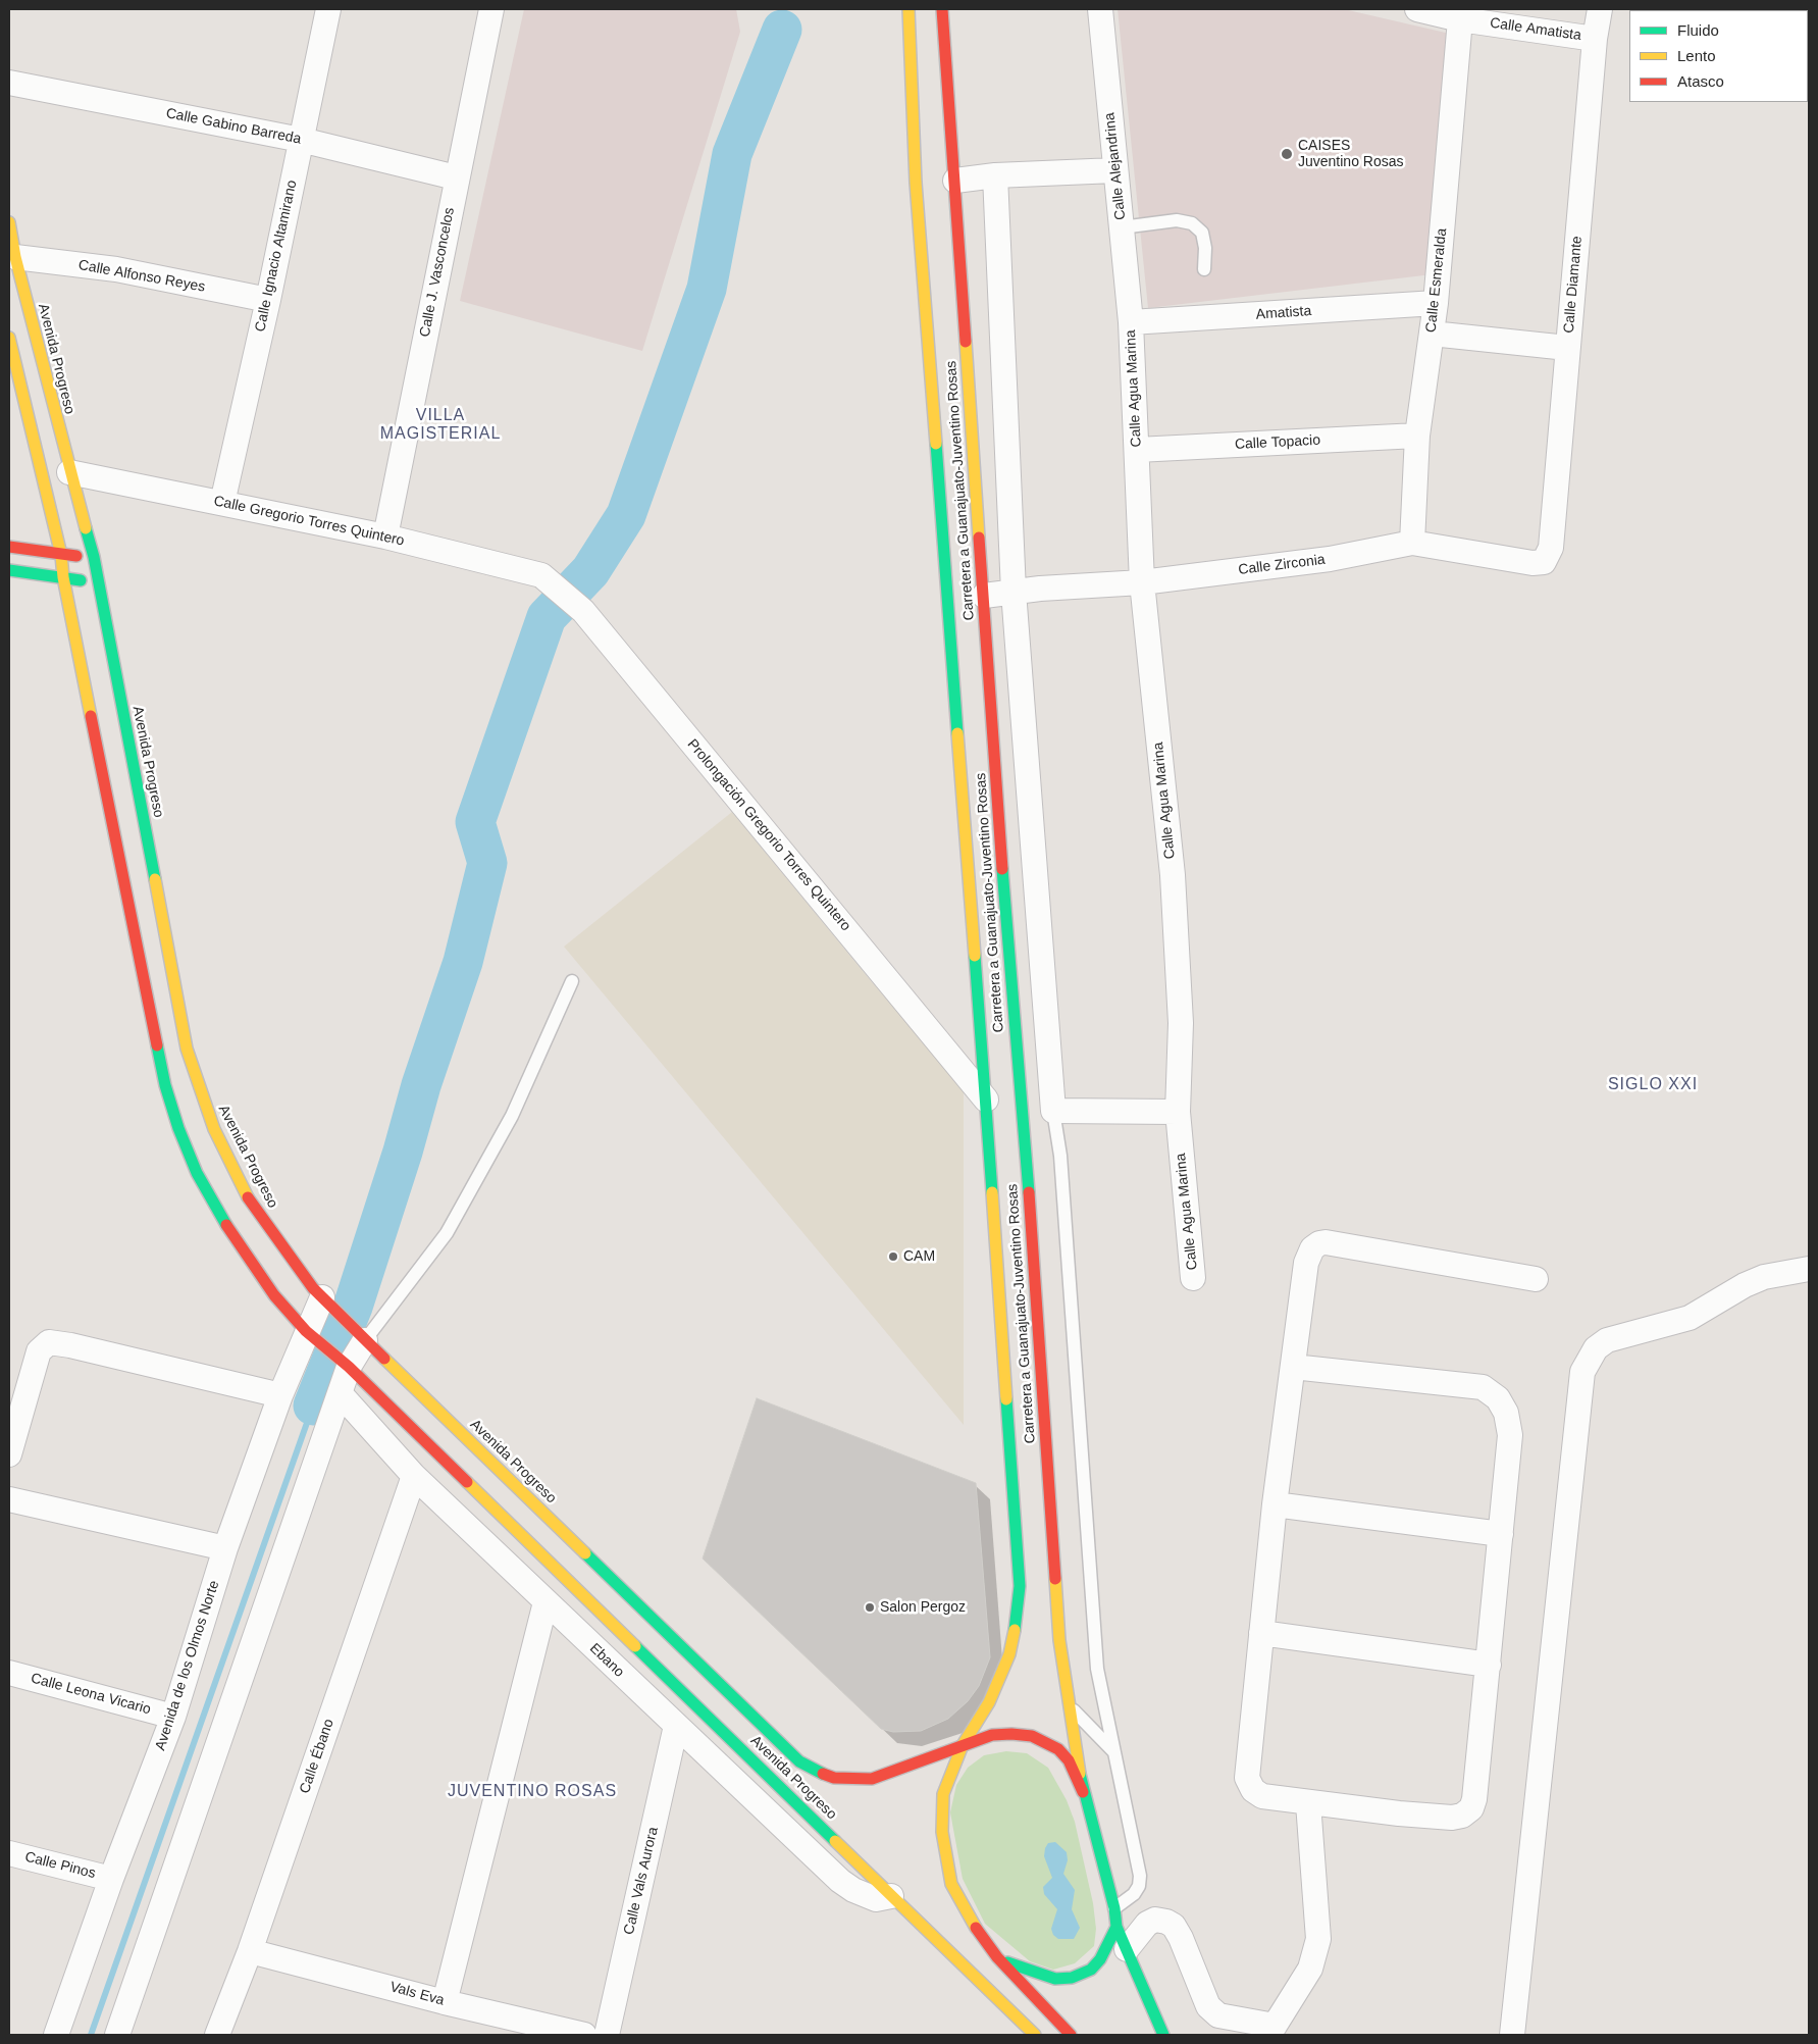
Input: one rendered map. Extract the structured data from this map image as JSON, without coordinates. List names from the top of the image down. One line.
{"streets":{"main road":["Avenida Progreso","Carretera a Guanajuato-Juventino Rosas"],"street":["Calle Amatista","Calle Gabino Barreda","Calle Alejandrina","Calle Ignacio Altamirano","Calle J. Vasconcelos","Calle Alfonso Reyes","Calle Esmeralda","Calle Diamante","Amatista","Calle Agua Marina","Calle Topacio","Calle Gregorio Torres Quintero","Calle Zirconia","Prolongación Gregorio Torres Quintero","Ebano","Avenida de los Olmos Norte","Calle Leona Vicario","Calle Ébano","Calle Pinos","Calle Vals Aurora","Vals Eva"]},"crossings":[["Calle Amatista","Calle Esmeralda"],["Calle Amatista","Calle Diamante"],["Calle Gabino Barreda","Calle Ignacio Altamirano"],["Calle Gabino Barreda","Calle J. Vasconcelos"],["Calle Alejandrina","Amatista"],["Calle Alejandrina","Calle Agua Marina"],["Calle Ignacio Altamirano","Calle Alfonso Reyes"],["Calle Ignacio Altamirano","Calle Gregorio Torres Quintero"],["Calle J. Vasconcelos","Calle Gregorio Torres Quintero"],["Calle Alfonso Reyes","Avenida Progreso"],["Calle Esmeralda","Amatista"],["Calle Esmeralda","Calle Topacio"],["Calle Esmeralda","Calle Zirconia"],["Calle Diamante","Calle Zirconia"],["Amatista","Calle Agua Marina"],["Avenida Progreso","Carretera a Guanajuato-Juventino Rosas"],["Avenida Progreso","Calle Gregorio Torres Quintero"],["Avenida Progreso","Ebano"],["Avenida Progreso","Avenida de los Olmos Norte"],["Calle Agua Marina","Calle Topacio"],["Calle Agua Marina","Calle Zirconia"],["Carretera a Guanajuato-Juventino Rosas","Calle Zirconia"],["Carretera a Guanajuato-Juventino Rosas","Prolongación Gregorio Torres Quintero"],["Calle Gregorio Torres Quintero","Prolongación Gregorio Torres Quintero"],["Ebano","Calle Ébano"],["Ebano","Calle Vals Aurora"],["Avenida de los Olmos Norte","Calle Leona Vicario"],["Avenida de los Olmos Norte","Calle Pinos"],["Calle Ébano","Vals Eva"]],"districts":["VILLA MAGISTERIAL","SIGLO XXI","JUVENTINO ROSAS"],"places":["CAISES Juventino Rosas","CAM","Salon Pergoz"],"legend":["Fluido","Lento","Atasco"]}
